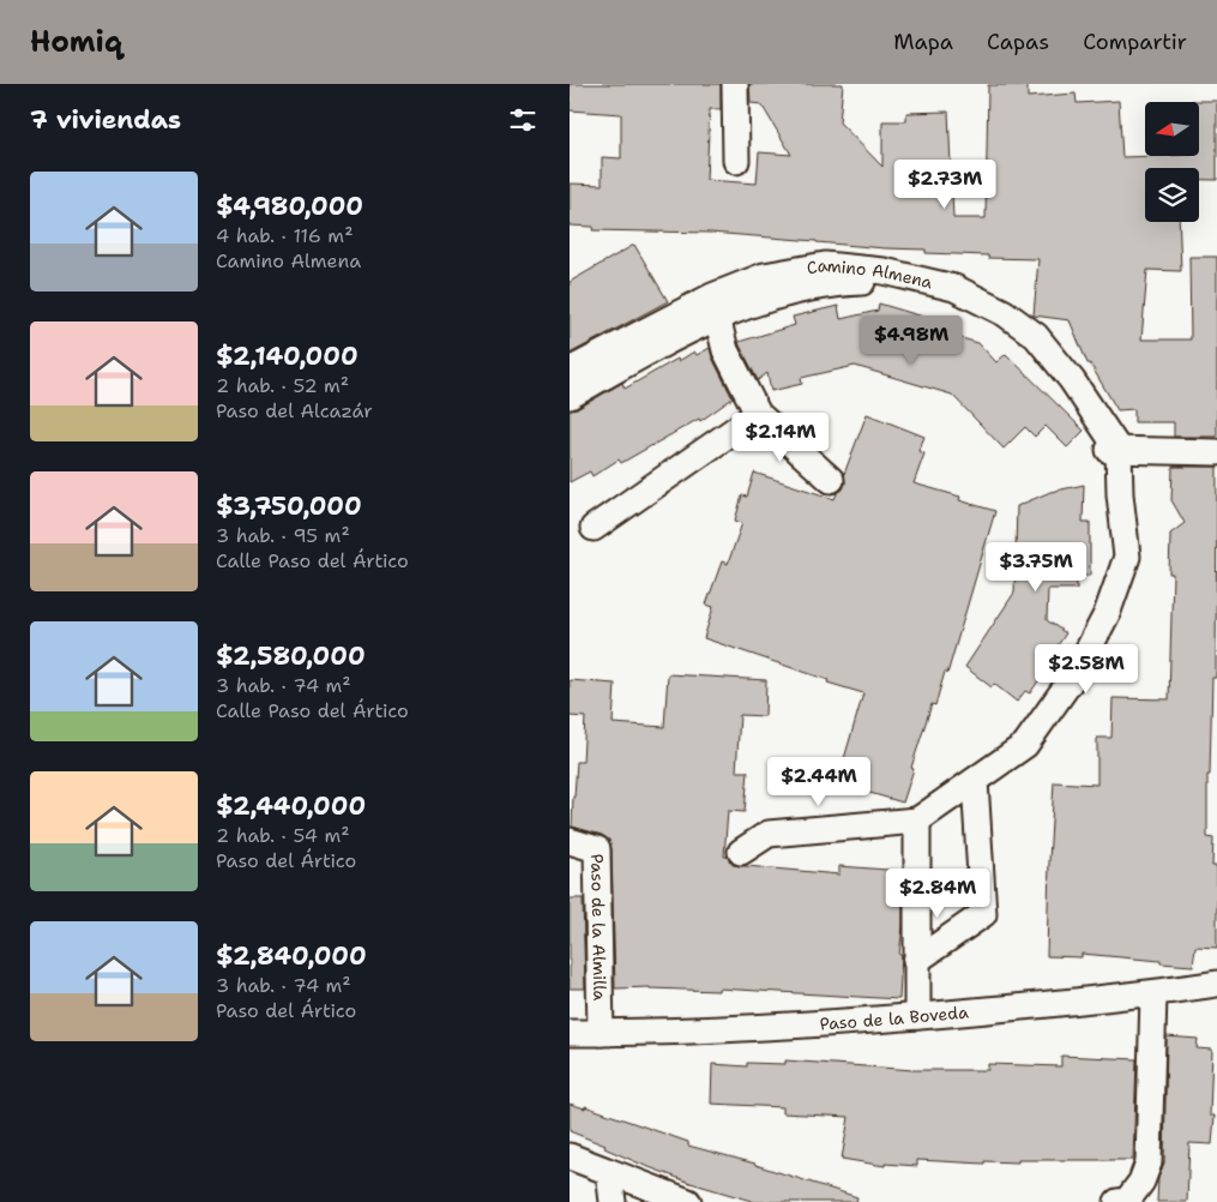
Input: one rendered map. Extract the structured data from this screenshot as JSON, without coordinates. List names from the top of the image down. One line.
{"streets":{"street":["Camino Almena","Paso de la Almilla","Paso de la Boveda"]},"crossings":[["Paso de la Almilla","Paso de la Boveda"]],"north":"left","page":{"header":"Homiq","nav":["Mapa","Capas","Compartir"],"heading":"7 viviendas","list":[{"name":"$4,980,000","note":"4 hab. · 116 m² · Camino Almena"},{"name":"$2,140,000","note":"2 hab. · 52 m² · Paso del Alcazár"},{"name":"$3,750,000","note":"3 hab. · 95 m² · Calle Paso del Ártico"},{"name":"$2,580,000","note":"3 hab. · 74 m² · Calle Paso del Ártico"},{"name":"$2,440,000","note":"2 hab. · 54 m² · Paso del Ártico"},{"name":"$2,840,000","note":"3 hab. · 74 m² · Paso del Ártico"}],"price":["$2.73M","$4.98M","$2.14M","$3.75M","$2.58M","$2.44M","$2.84M"]}}
